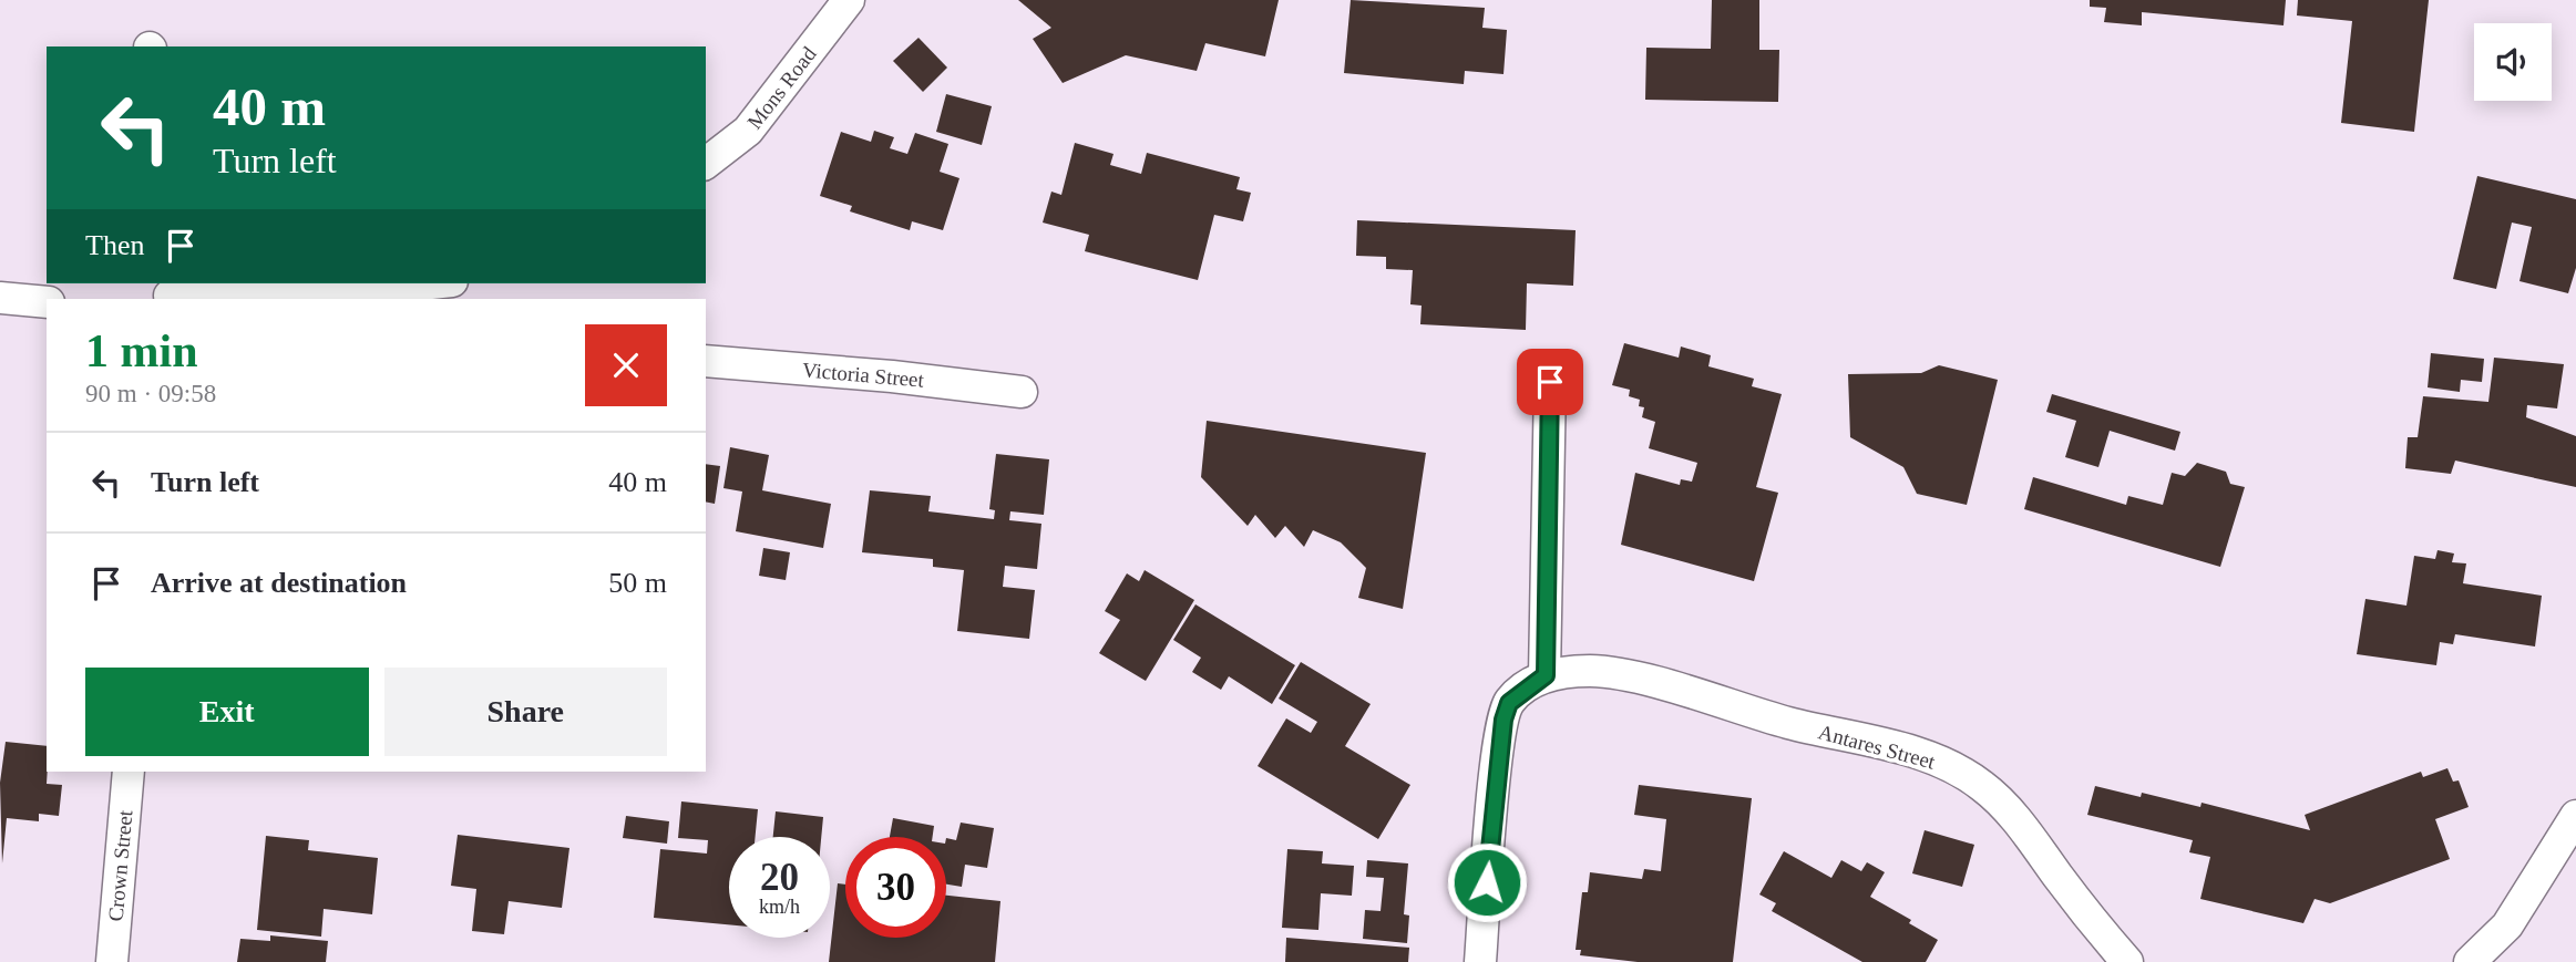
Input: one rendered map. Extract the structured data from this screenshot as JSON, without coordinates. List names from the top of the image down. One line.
{"streets":{"street":["Mons Road","Victoria Street","Antares Street","Crown Street"]},"page":{"turn":["40 m","Turn left"],"then":"Then","heading":["1 min","90 m · 09:58"],"list":[{"name":"Turn left","value":"40 m"},{"name":"Arrive at destination","value":"50 m"}],"buttons":["Exit","Share"],"speed":"20 km/h","limit":"30"}}
